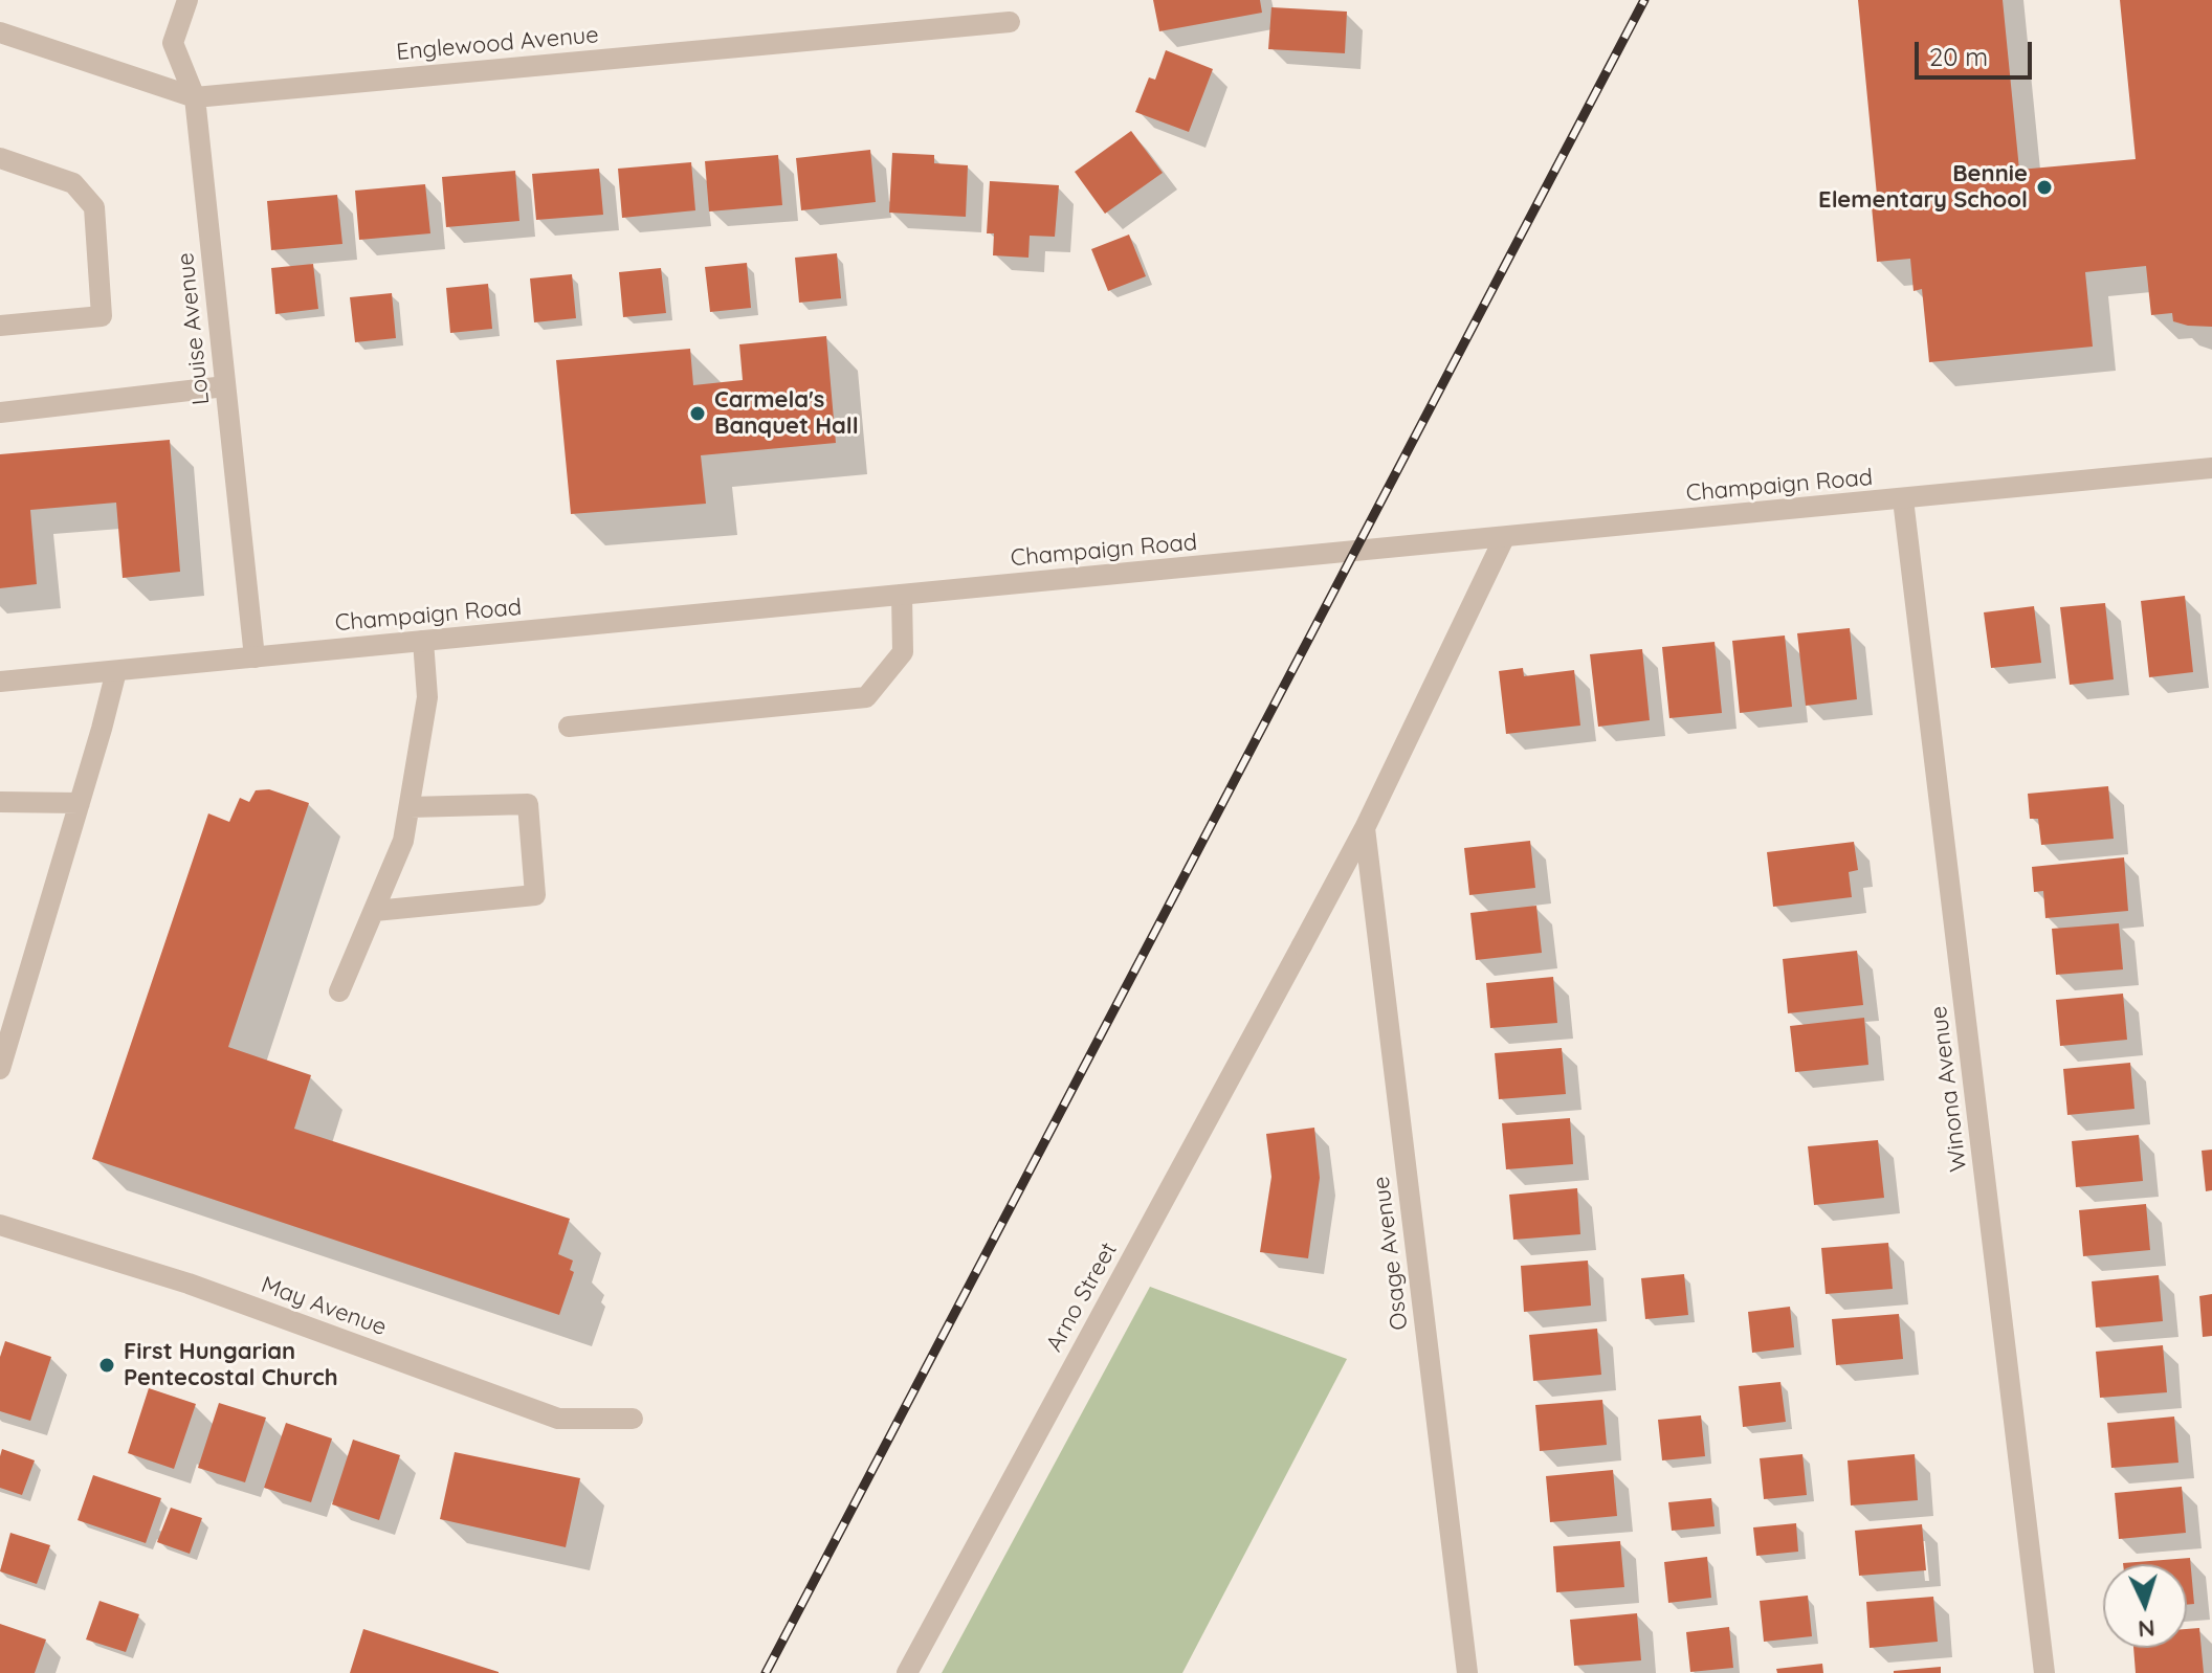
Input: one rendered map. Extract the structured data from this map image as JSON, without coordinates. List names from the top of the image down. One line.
{"streets":{"street":["Englewood Avenue","Louise Avenue","Champaign Road","Winona Avenue","Osage Avenue","Arno Street","May Avenue"]},"crossings":[["Englewood Avenue","Louise Avenue"],["Louise Avenue","Champaign Road"],["Champaign Road","Winona Avenue"],["Osage Avenue","Arno Street"]],"places":["Bennie Elementary School","Carmela's Banquet Hall","First Hungarian Pentecostal Church"],"scale_bar":"20 m","north":"bottom"}
